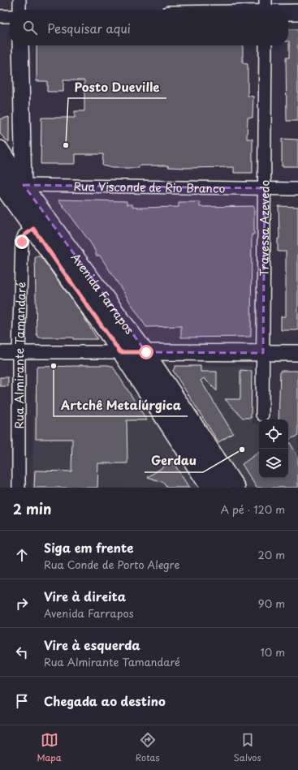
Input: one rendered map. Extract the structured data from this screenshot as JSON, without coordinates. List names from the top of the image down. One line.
{"streets":{"main road":["Avenida Farrapos"],"street":["Rua Visconde de Rio Branco","Travessa Azevedo","Rua Almirante Tamandaré"]},"crossings":[["Rua Visconde de Rio Branco","Travessa Azevedo"],["Rua Visconde de Rio Branco","Avenida Farrapos"],["Avenida Farrapos","Rua Almirante Tamandaré"]],"places":["Posto Dueville","Artchê Metalúrgica","Gerdau"],"page":{"search":"Pesquisar aqui","heading":["2 min","A pé · 120 m"],"list":[["Siga em frente","Rua Conde de Porto Alegre","20 m"],["Vire à direita","Avenida Farrapos","90 m"],["Vire à esquerda","Rua Almirante Tamandaré","10 m"],"Chegada ao destino"],"nav":["Mapa","Rotas","Salvos"]}}
